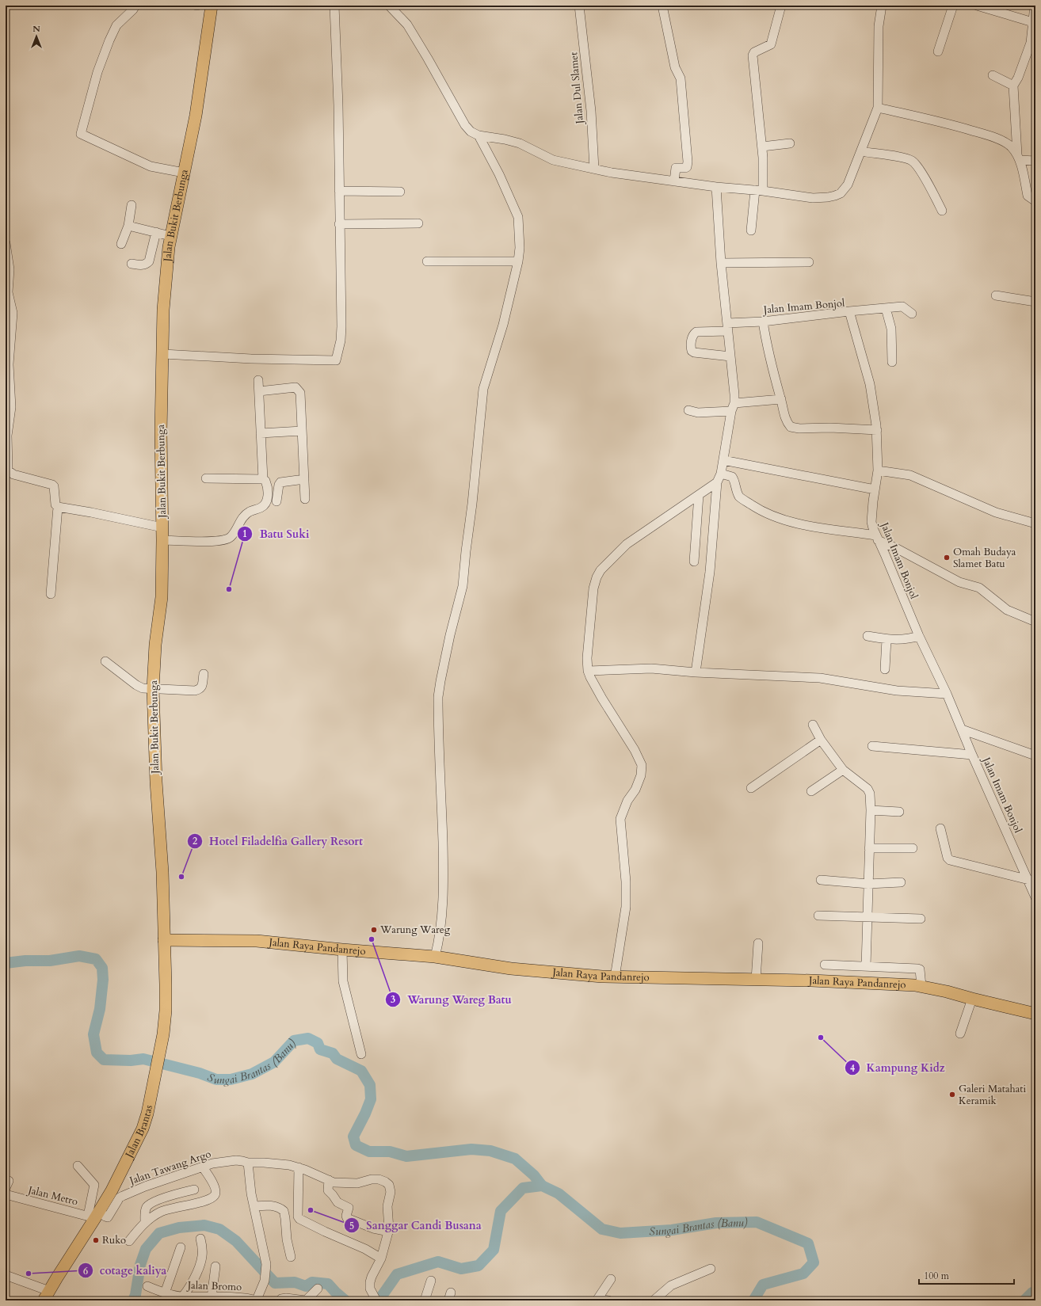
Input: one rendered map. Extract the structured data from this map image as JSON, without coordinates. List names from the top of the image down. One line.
{"streets":{"main road":["Jalan Bukit Berbunga","Jalan Raya Pandanrejo","Jalan Brantas"],"street":["Jalan Dul Slamet","Jalan Imam Bonjol","Jalan Tawang Argo","Jalan Metro","Jalan Bromo"]},"crossings":[["Jalan Bukit Berbunga","Jalan Raya Pandanrejo"],["Jalan Bukit Berbunga","Jalan Brantas"],["Jalan Raya Pandanrejo","Jalan Brantas"],["Jalan Brantas","Jalan Tawang Argo"],["Jalan Brantas","Jalan Metro"],["Jalan Tawang Argo","Jalan Metro"],["Jalan Tawang Argo","Jalan Bromo"]],"water":["Sungai Brantas (Banu)"],"places":["Omah Budaya Slamet Batu","Batu Suki","Hotel Filadelfia Gallery Resort","Warung Wareg","Warung Wareg Batu","Kampung Kidz","Galeri Matahati Keramik","Sanggar Candi Busana","Ruko","cotage kaliya"],"scale_bar":"100 m","north":"top"}
